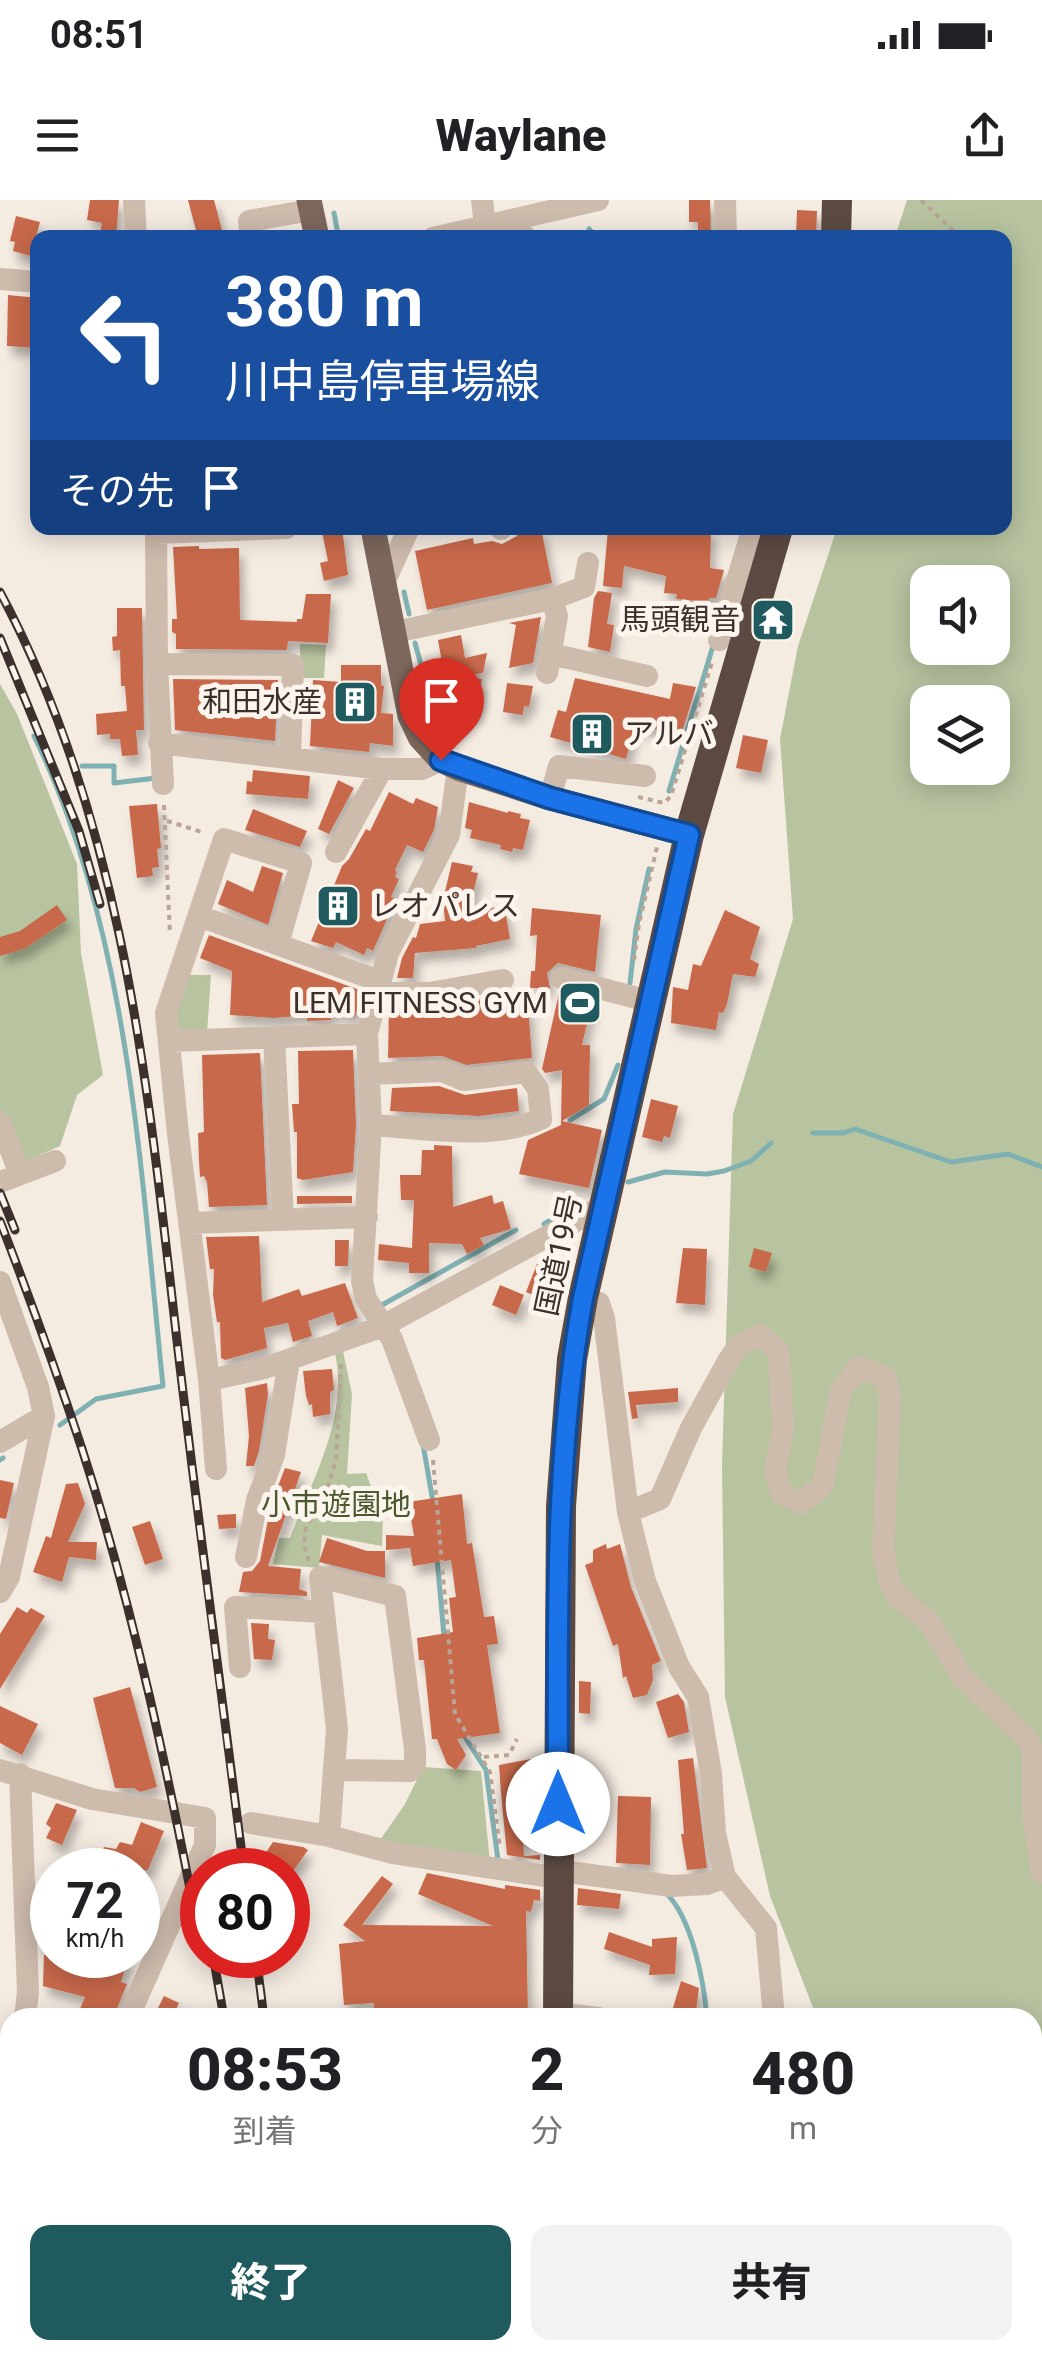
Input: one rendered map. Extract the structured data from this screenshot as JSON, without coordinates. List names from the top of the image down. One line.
{"streets":{"highway":["国道19号"]},"parks":["小市遊園地"],"places":{"temple":["馬頭観音"],"building":["和田水産","アルバ","レオパレス"],"sports":["LEM FITNESS GYM"]},"page":{"status":"08:51","header":"Waylane","turn":["380 m","川中島停車場線"],"then":"その先","speed":"72 km/h","limit":"80","eta":["08:53","到着","2","分","480","m"],"buttons":["終了","共有"]}}
